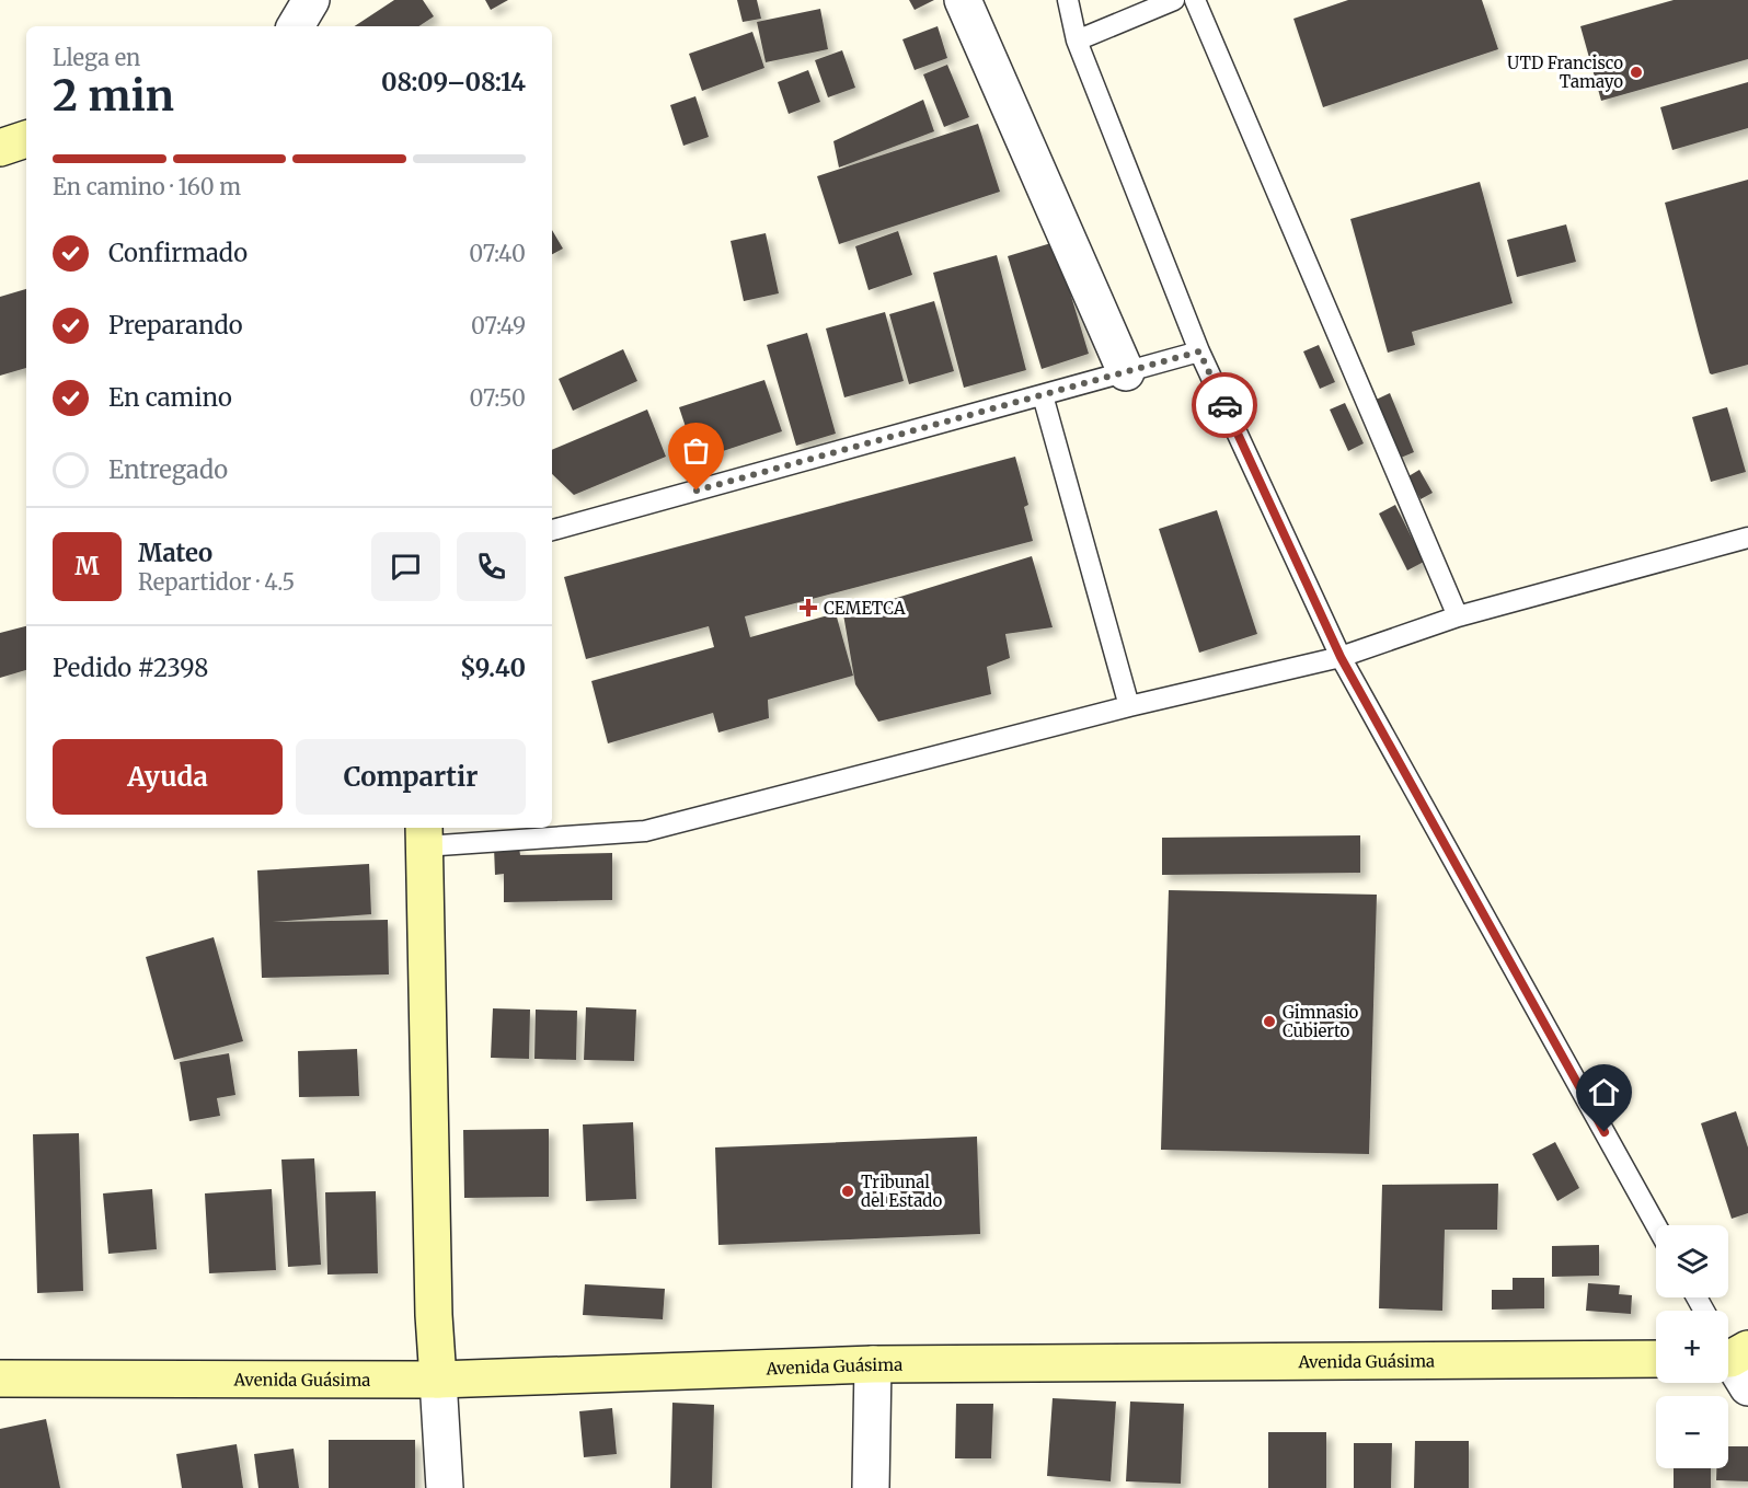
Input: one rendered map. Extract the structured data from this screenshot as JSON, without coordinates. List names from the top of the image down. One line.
{"streets":{"main road":["Avenida Guásima"]},"places":{"other":["UTD Francisco Tamayo","Gimnasio Cubierto","Tribunal del Estado"],"health":["CEMETCA"]},"page":{"heading":["2 min","Llega en","08:09–08:14"],"panel":["Mateo","Repartidor · 4.5","Pedido #2398","$9.40"],"bar":"En camino · 160 m","list":[["Confirmado","07:40"],["Preparando","07:49"],["En camino","07:50"],"Entregado"],"round":"M","buttons":["Ayuda","Compartir"],"map_buttons":["+","−"]}}
